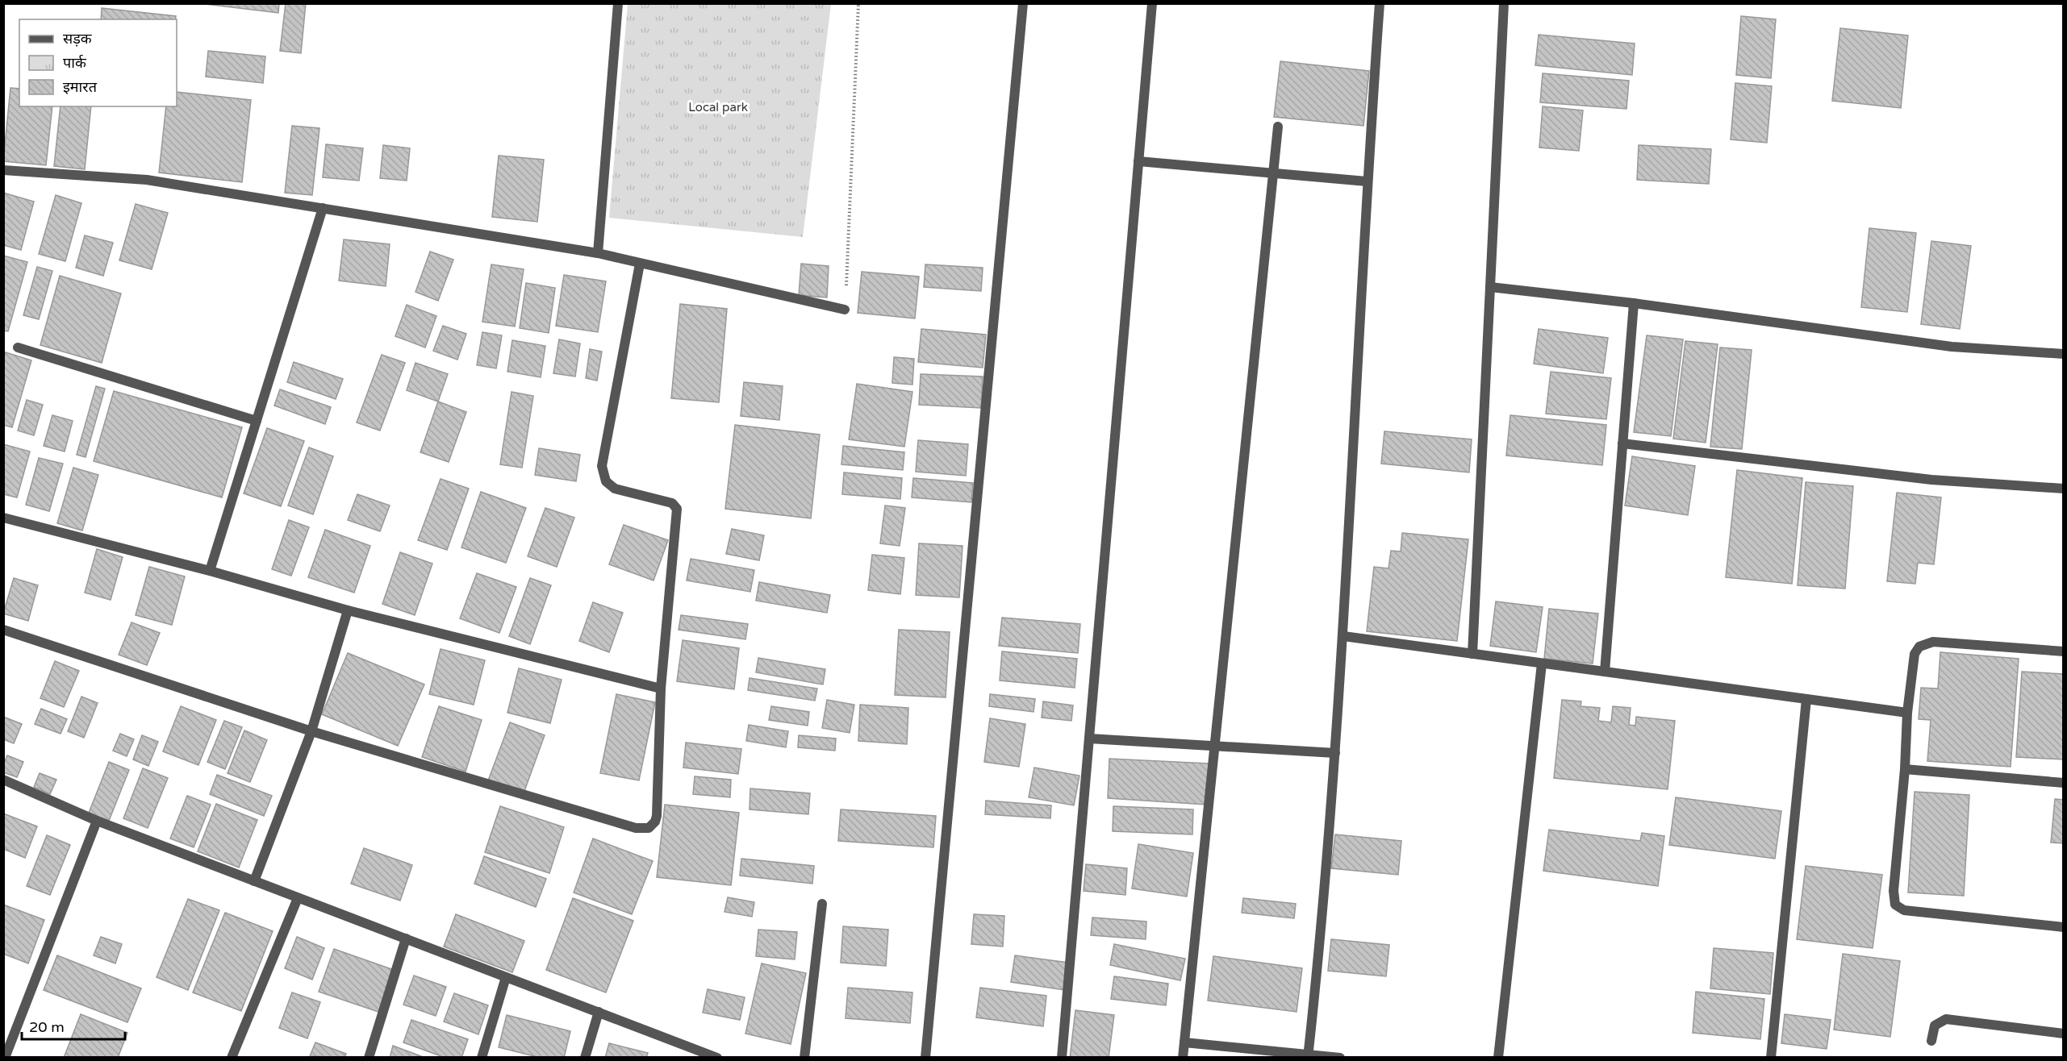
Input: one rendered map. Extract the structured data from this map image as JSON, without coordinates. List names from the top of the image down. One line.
{"parks":["Local park"],"legend":["सड़क","पार्क","इमारत"],"scale_bar":"20 m"}
